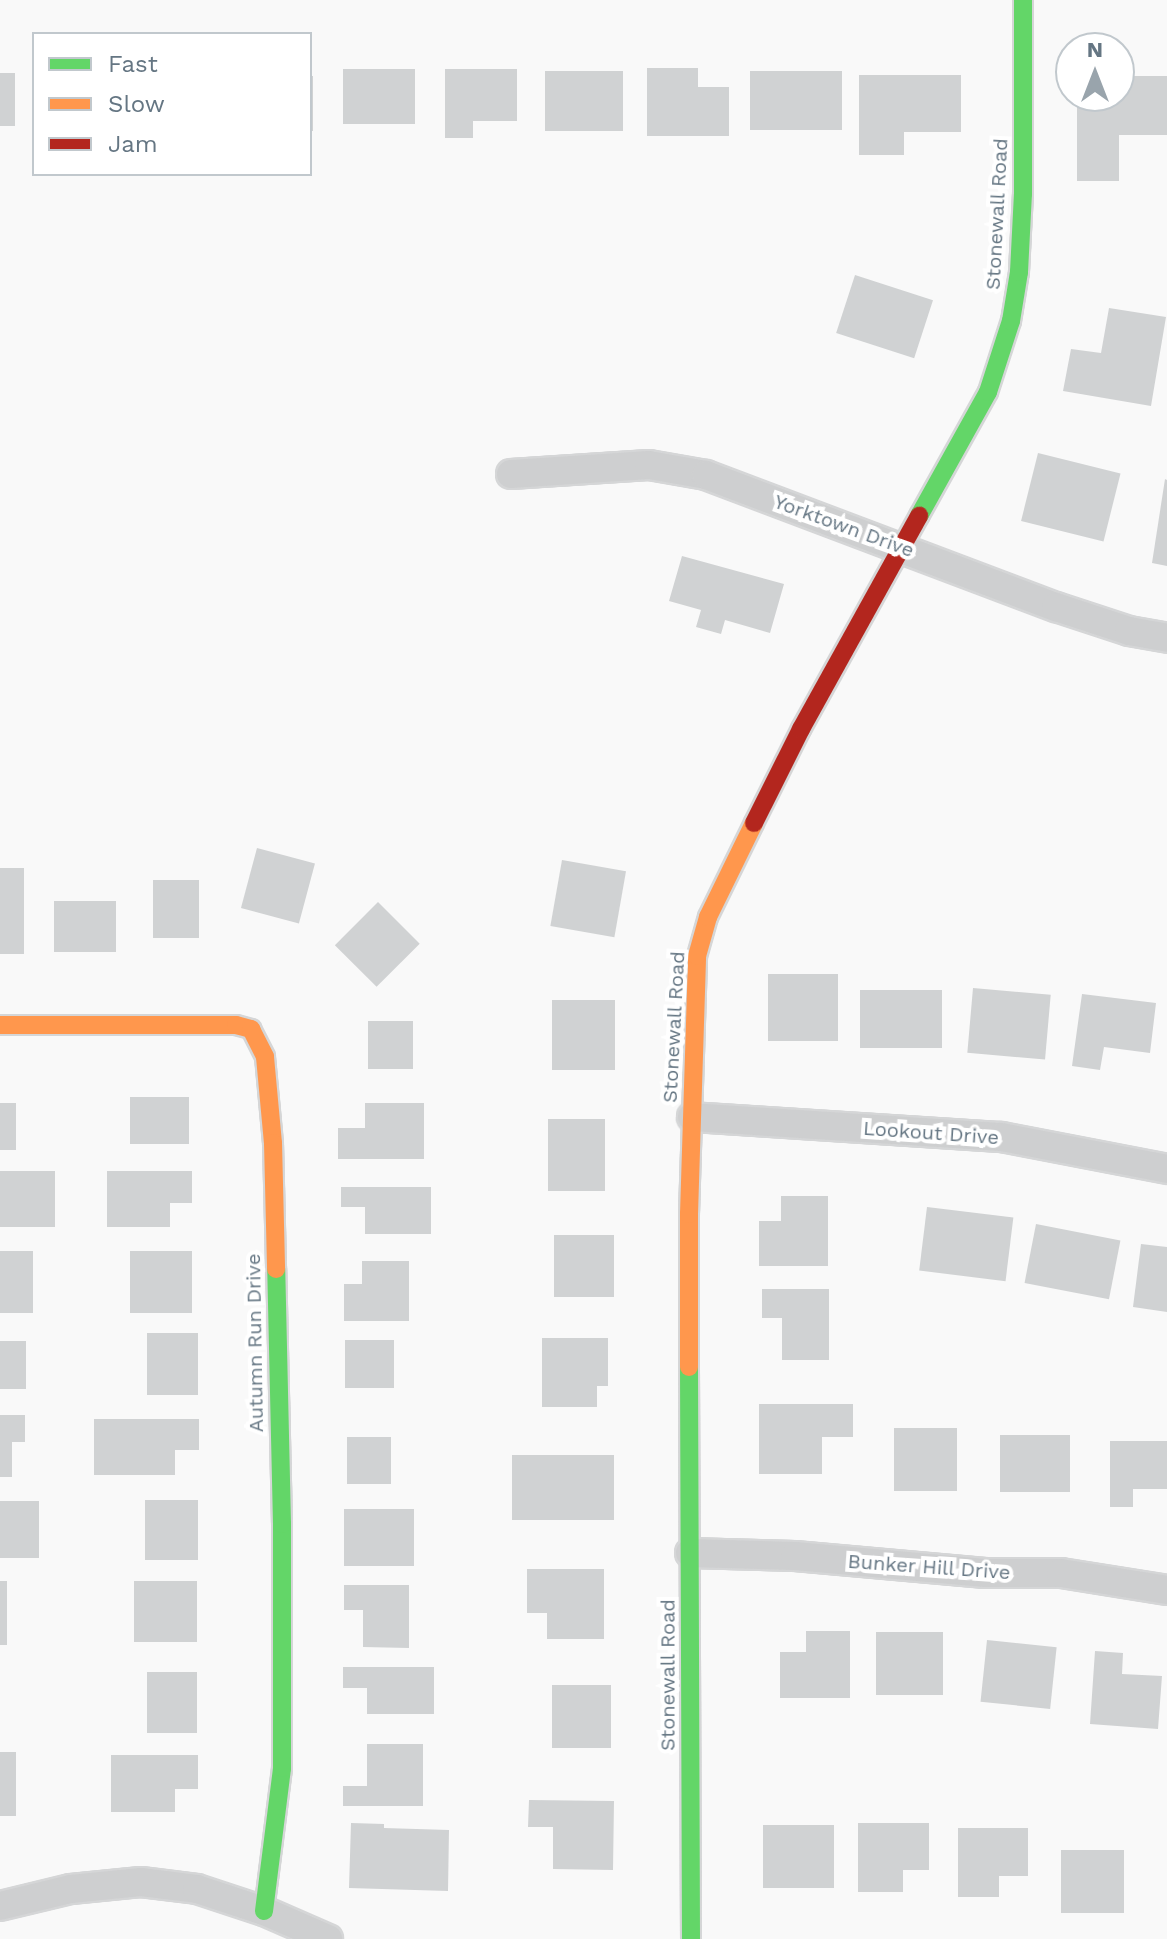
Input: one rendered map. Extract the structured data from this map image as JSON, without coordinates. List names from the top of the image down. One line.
{"streets":{"street":["Stonewall Road","Yorktown Drive","Lookout Drive","Autumn Run Drive","Bunker Hill Drive"]},"crossings":[["Stonewall Road","Yorktown Drive"],["Stonewall Road","Lookout Drive"],["Stonewall Road","Bunker Hill Drive"]],"legend":["Fast","Slow","Jam"],"north":"top"}
